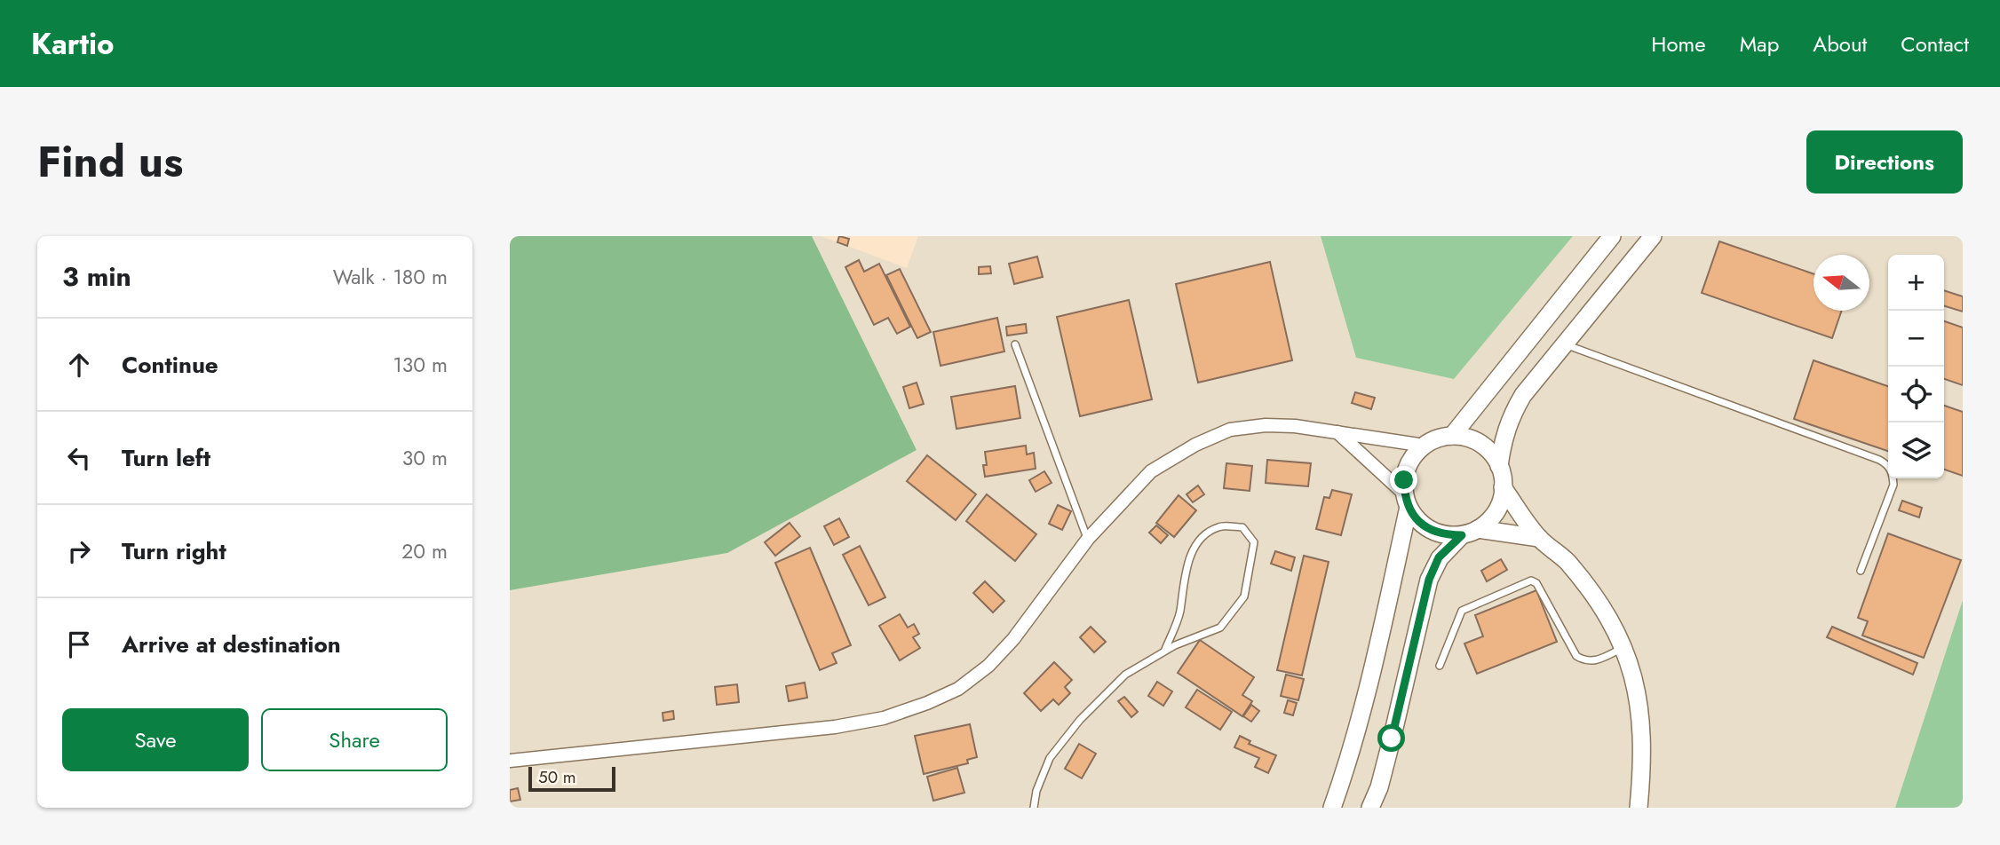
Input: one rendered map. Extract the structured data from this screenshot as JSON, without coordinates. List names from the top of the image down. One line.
{"scale_bar":"50 m","north":"left","page":{"header":"Kartio","nav":["Home","Map","About","Contact"],"title":"Find us","buttons":["Directions",["Save","Share"]],"heading":["3 min","Walk · 180 m"],"map_buttons":["+","−"],"list":[["Continue","130 m"],["Turn left","30 m"],["Turn right","20 m"],"Arrive at destination"],"scale":"50 m"}}
